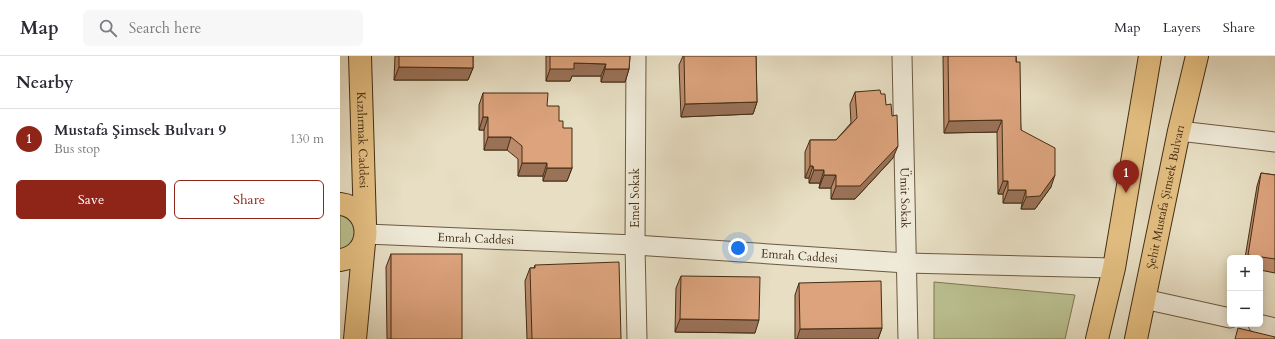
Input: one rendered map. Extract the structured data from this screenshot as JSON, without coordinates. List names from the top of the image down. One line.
{"streets":{"main road":["Kızılırmak Caddesi","Şehit Mustafa Şimsek Bulvarı"],"street":["Ümit Sokak","Emel Sokak","Emrah Caddesi"]},"crossings":[["Kızılırmak Caddesi","Emrah Caddesi"],["Ümit Sokak","Emrah Caddesi"],["Emel Sokak","Emrah Caddesi"]],"page":{"header":"Map","search":"Search here","nav":["Map","Layers","Share"],"heading":"Nearby","list":[{"mark":"1","name":"Mustafa Şimsek Bulvarı 9","note":"Bus stop","value":"130 m"}],"pins":"1","buttons":["Save","Share"],"map_buttons":["+","−"]}}
